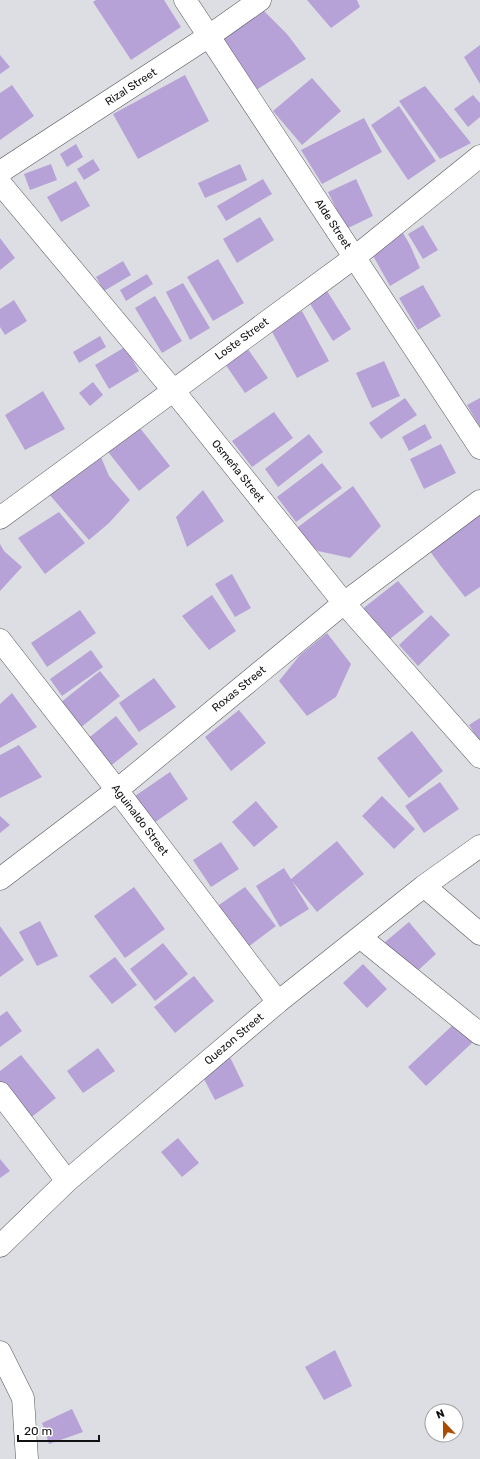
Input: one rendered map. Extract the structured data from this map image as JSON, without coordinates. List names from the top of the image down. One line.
{"streets":{"street":["Rizal Street","Alde Street","Loste Street","Osmeña Street","Roxas Street","Aguinaldo Street","Quezon Street"]},"crossings":[["Rizal Street","Alde Street"],["Alde Street","Loste Street"],["Loste Street","Osmeña Street"],["Osmeña Street","Roxas Street"],["Roxas Street","Aguinaldo Street"],["Aguinaldo Street","Quezon Street"]],"scale_bar":"20 m","north":"top"}
